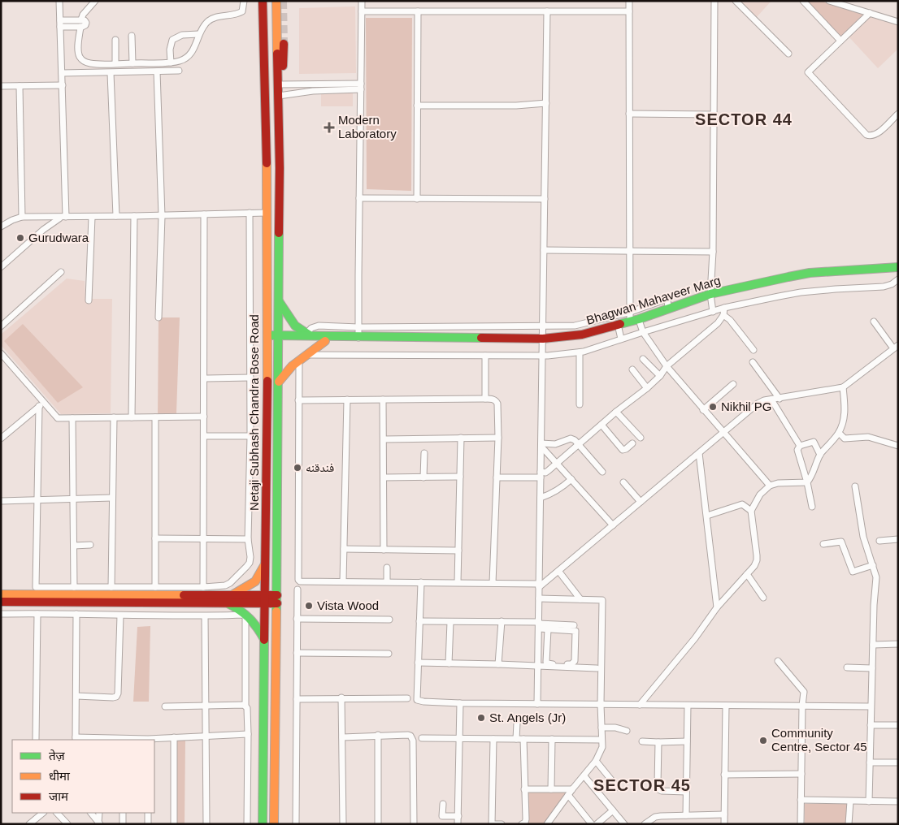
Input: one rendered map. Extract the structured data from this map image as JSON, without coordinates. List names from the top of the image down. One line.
{"streets":{"main road":["Bhagwan Mahaveer Marg","Netaji Subhash Chandra Bose Road"]},"crossings":[["Bhagwan Mahaveer Marg","Netaji Subhash Chandra Bose Road"]],"districts":["SECTOR 44","SECTOR 45"],"places":{"health":["Modern Laboratory"],"other":["Gurudwara","Nikhil PG","فندقنه","Vista Wood","St. Angels (Jr)","Community Centre, Sector 45"]},"legend":["तेज़","धीमा","जाम"]}
